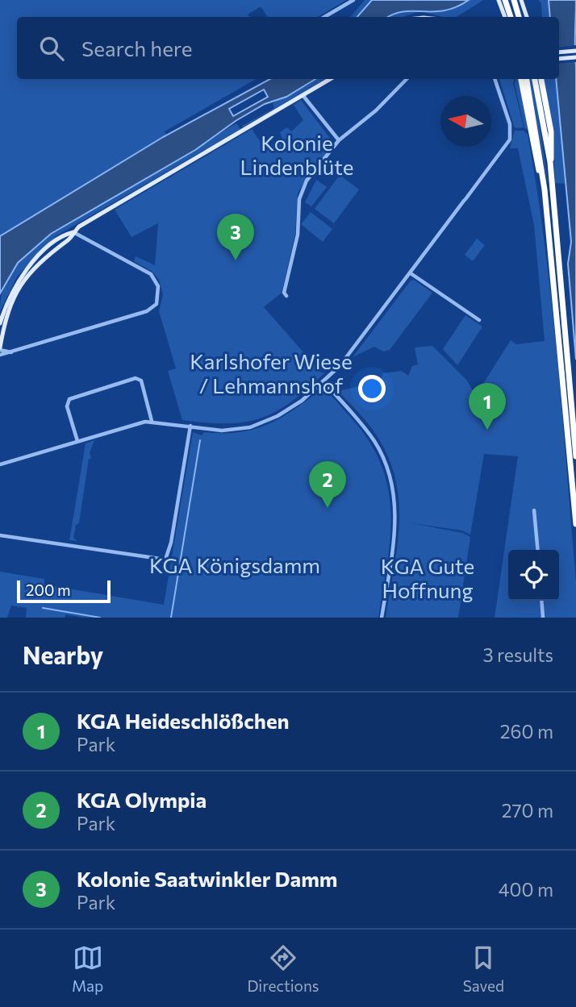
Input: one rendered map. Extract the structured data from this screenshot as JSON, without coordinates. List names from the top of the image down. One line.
{"parks":["Kolonie Lindenblüte","Karlshofer Wiese / Lehmannshof","KGA Königsdamm","KGA Gute Hoffnung"],"scale_bar":"200 m","north":"left","page":{"search":"Search here","pins":["3","1","2"],"scale":"200 m","heading":["Nearby","3 results"],"list":[{"mark":"1","name":"KGA Heideschlößchen","note":"Park","value":"260 m"},{"mark":"2","name":"KGA Olympia","note":"Park","value":"270 m"},{"mark":"3","name":"Kolonie Saatwinkler Damm","note":"Park","value":"400 m"}],"nav":["Map","Directions","Saved"]}}
